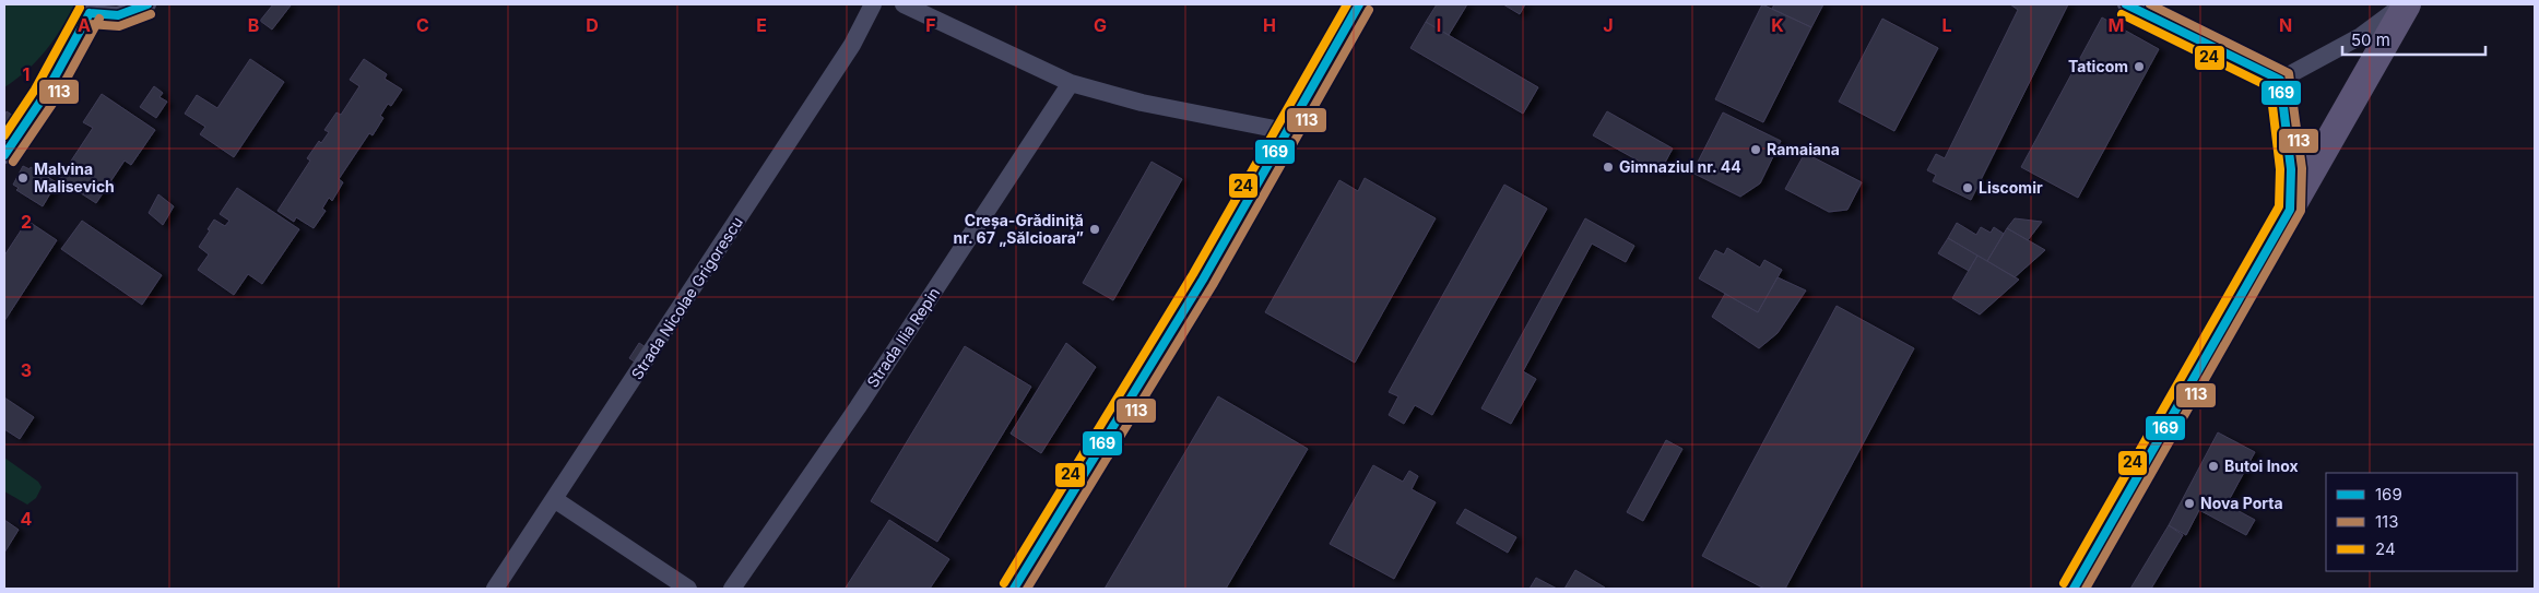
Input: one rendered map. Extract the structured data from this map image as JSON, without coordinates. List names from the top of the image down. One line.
{"streets":{"street":["Strada Nicolae Grigorescu","Strada Ilia Repin"]},"places":["Taticom","Ramaiana","Gimnaziul nr. 44","Malvina Malisevich","Liscomir","Creșa-Grădiniță nr. 67 „Sălcioara”","Butoi Inox","Nova Porta"],"lines":["transit line 169","transit line 113","transit line 24"],"legend":["169","113","24"],"scale_bar":"50 m","grid":{"columns":["A","B","C","D","E","F","G","H","I","J","K","L","M","N"],"rows":["1","2","3","4"]}}
